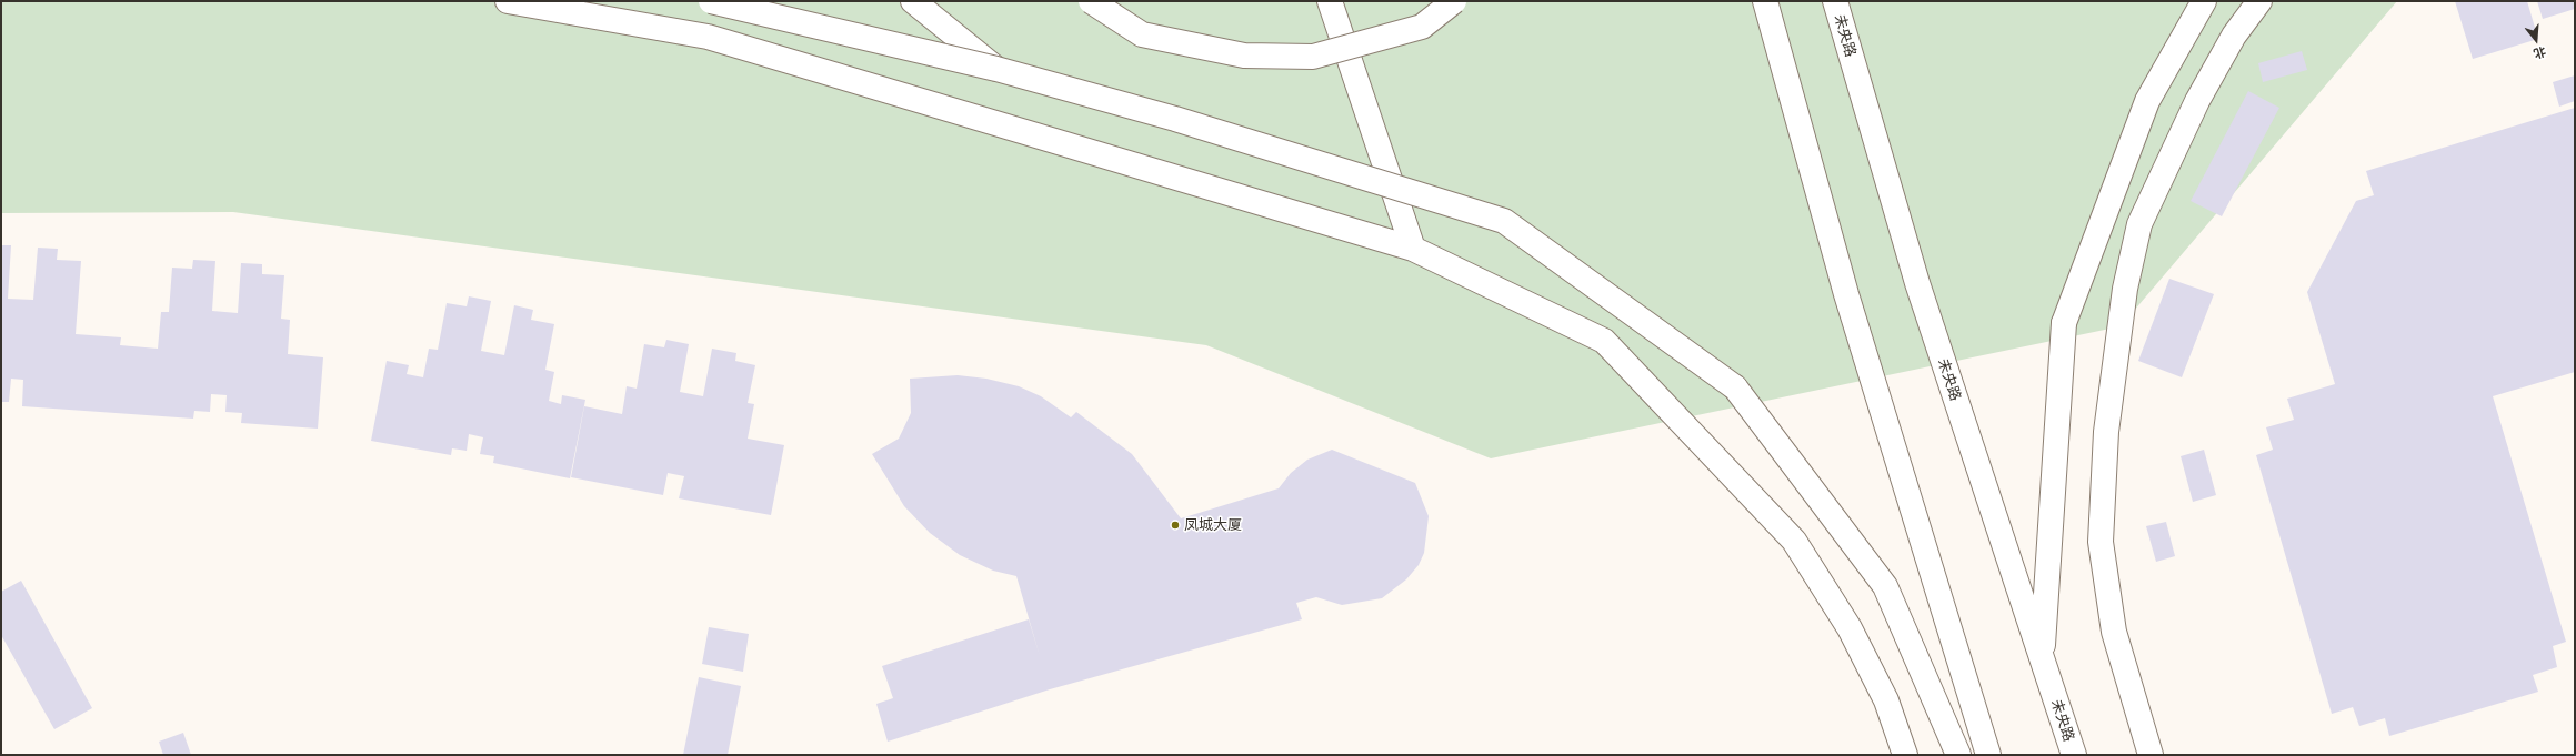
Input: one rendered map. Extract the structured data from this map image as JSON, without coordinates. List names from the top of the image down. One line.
{"streets":{"main road":["未央路"]},"places":["凤城大厦"],"north":"bottom"}
